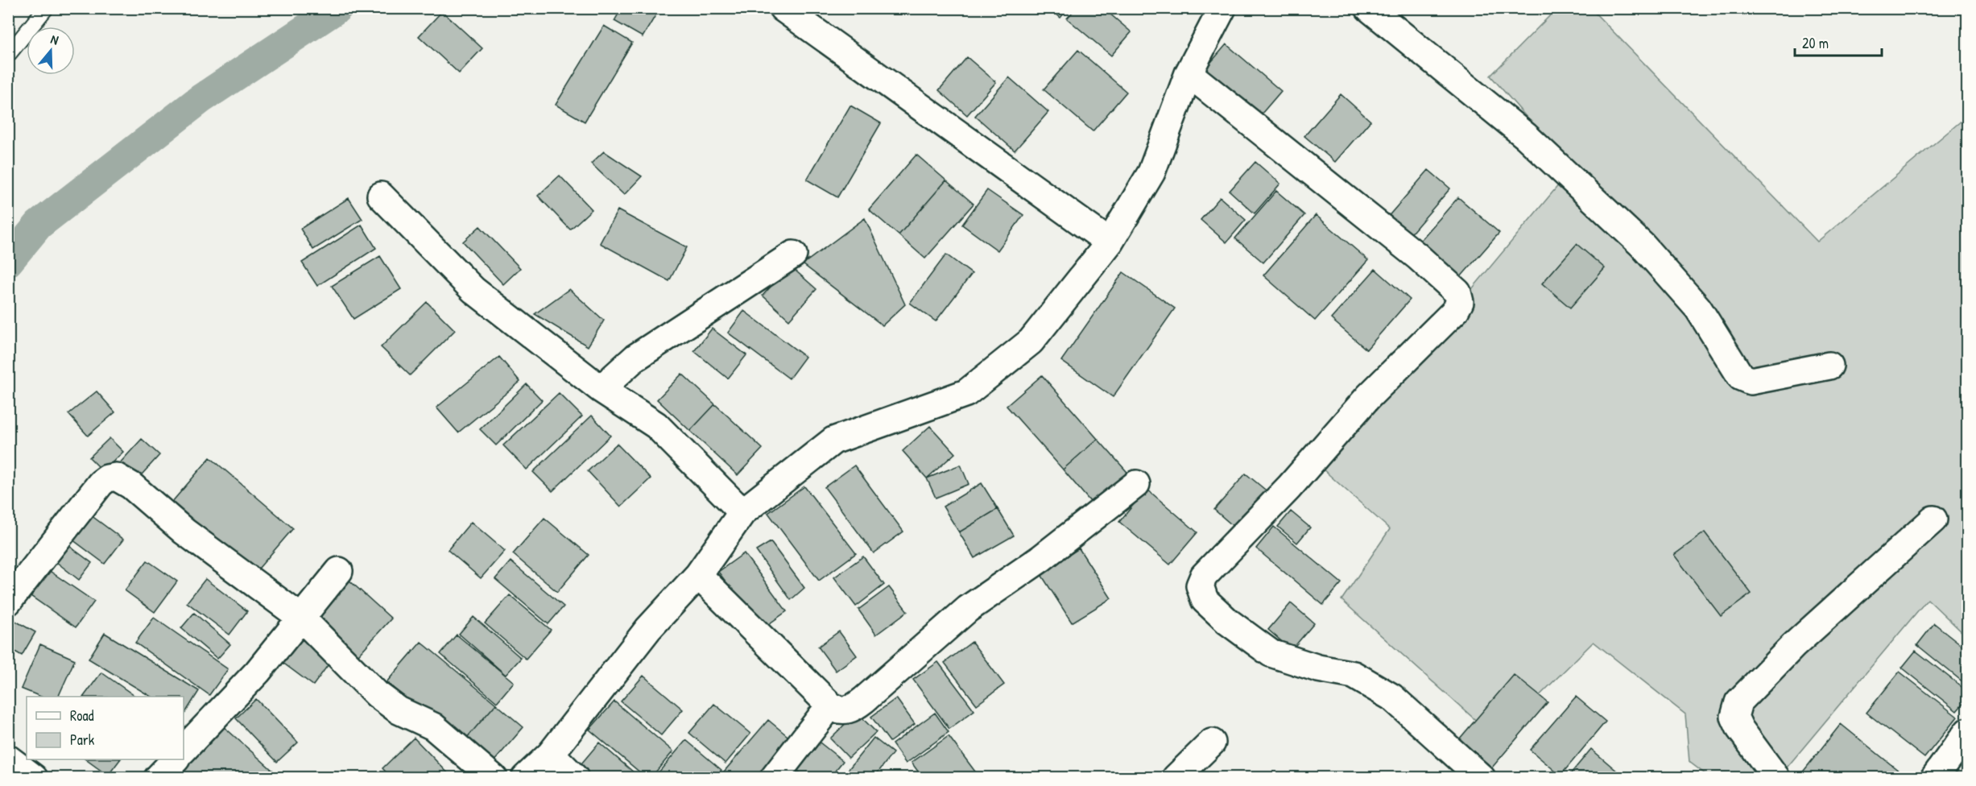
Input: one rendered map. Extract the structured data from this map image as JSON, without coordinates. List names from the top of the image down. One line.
{"legend":["Road","Park"],"scale_bar":"20 m","north":"top"}
